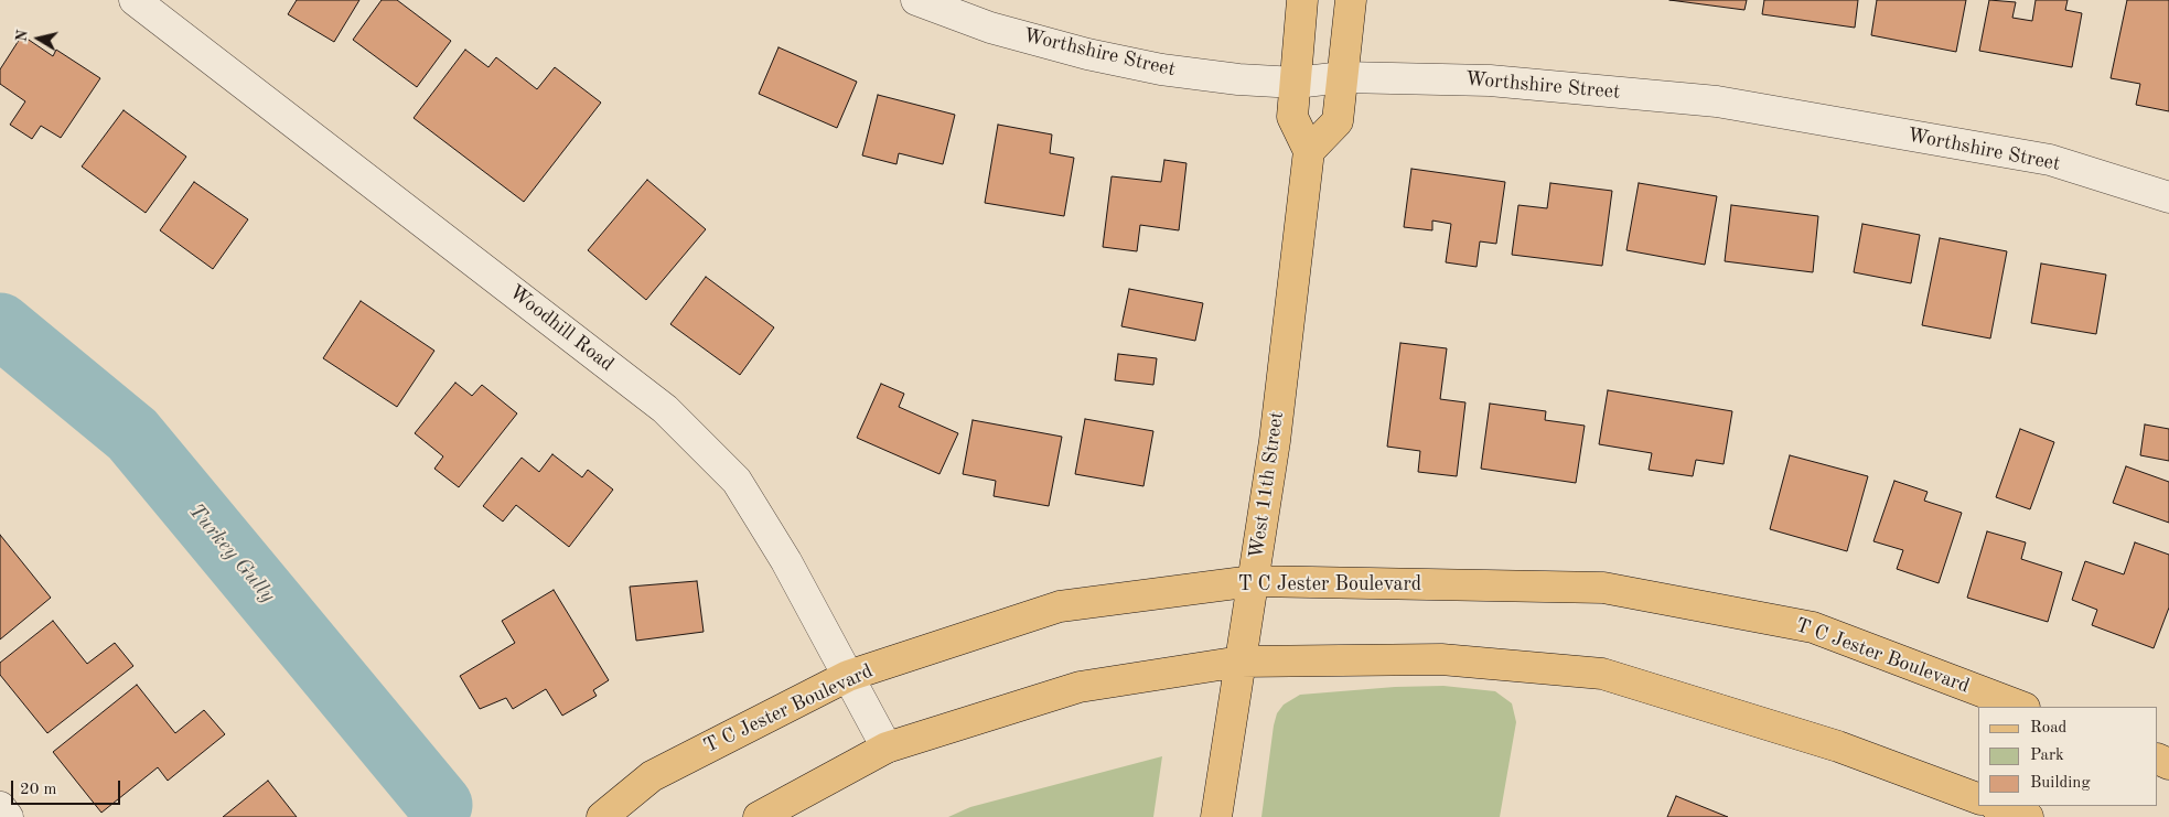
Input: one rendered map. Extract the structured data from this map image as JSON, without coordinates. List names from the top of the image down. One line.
{"streets":{"main road":["West 11th Street","T C Jester Boulevard"],"street":["Worthshire Street","Woodhill Road"]},"crossings":[["Woodhill Road","T C Jester Boulevard"],["West 11th Street","T C Jester Boulevard"]],"water":["Turkey Gully"],"legend":["Road","Park","Building"],"scale_bar":"20 m","north":"left"}
